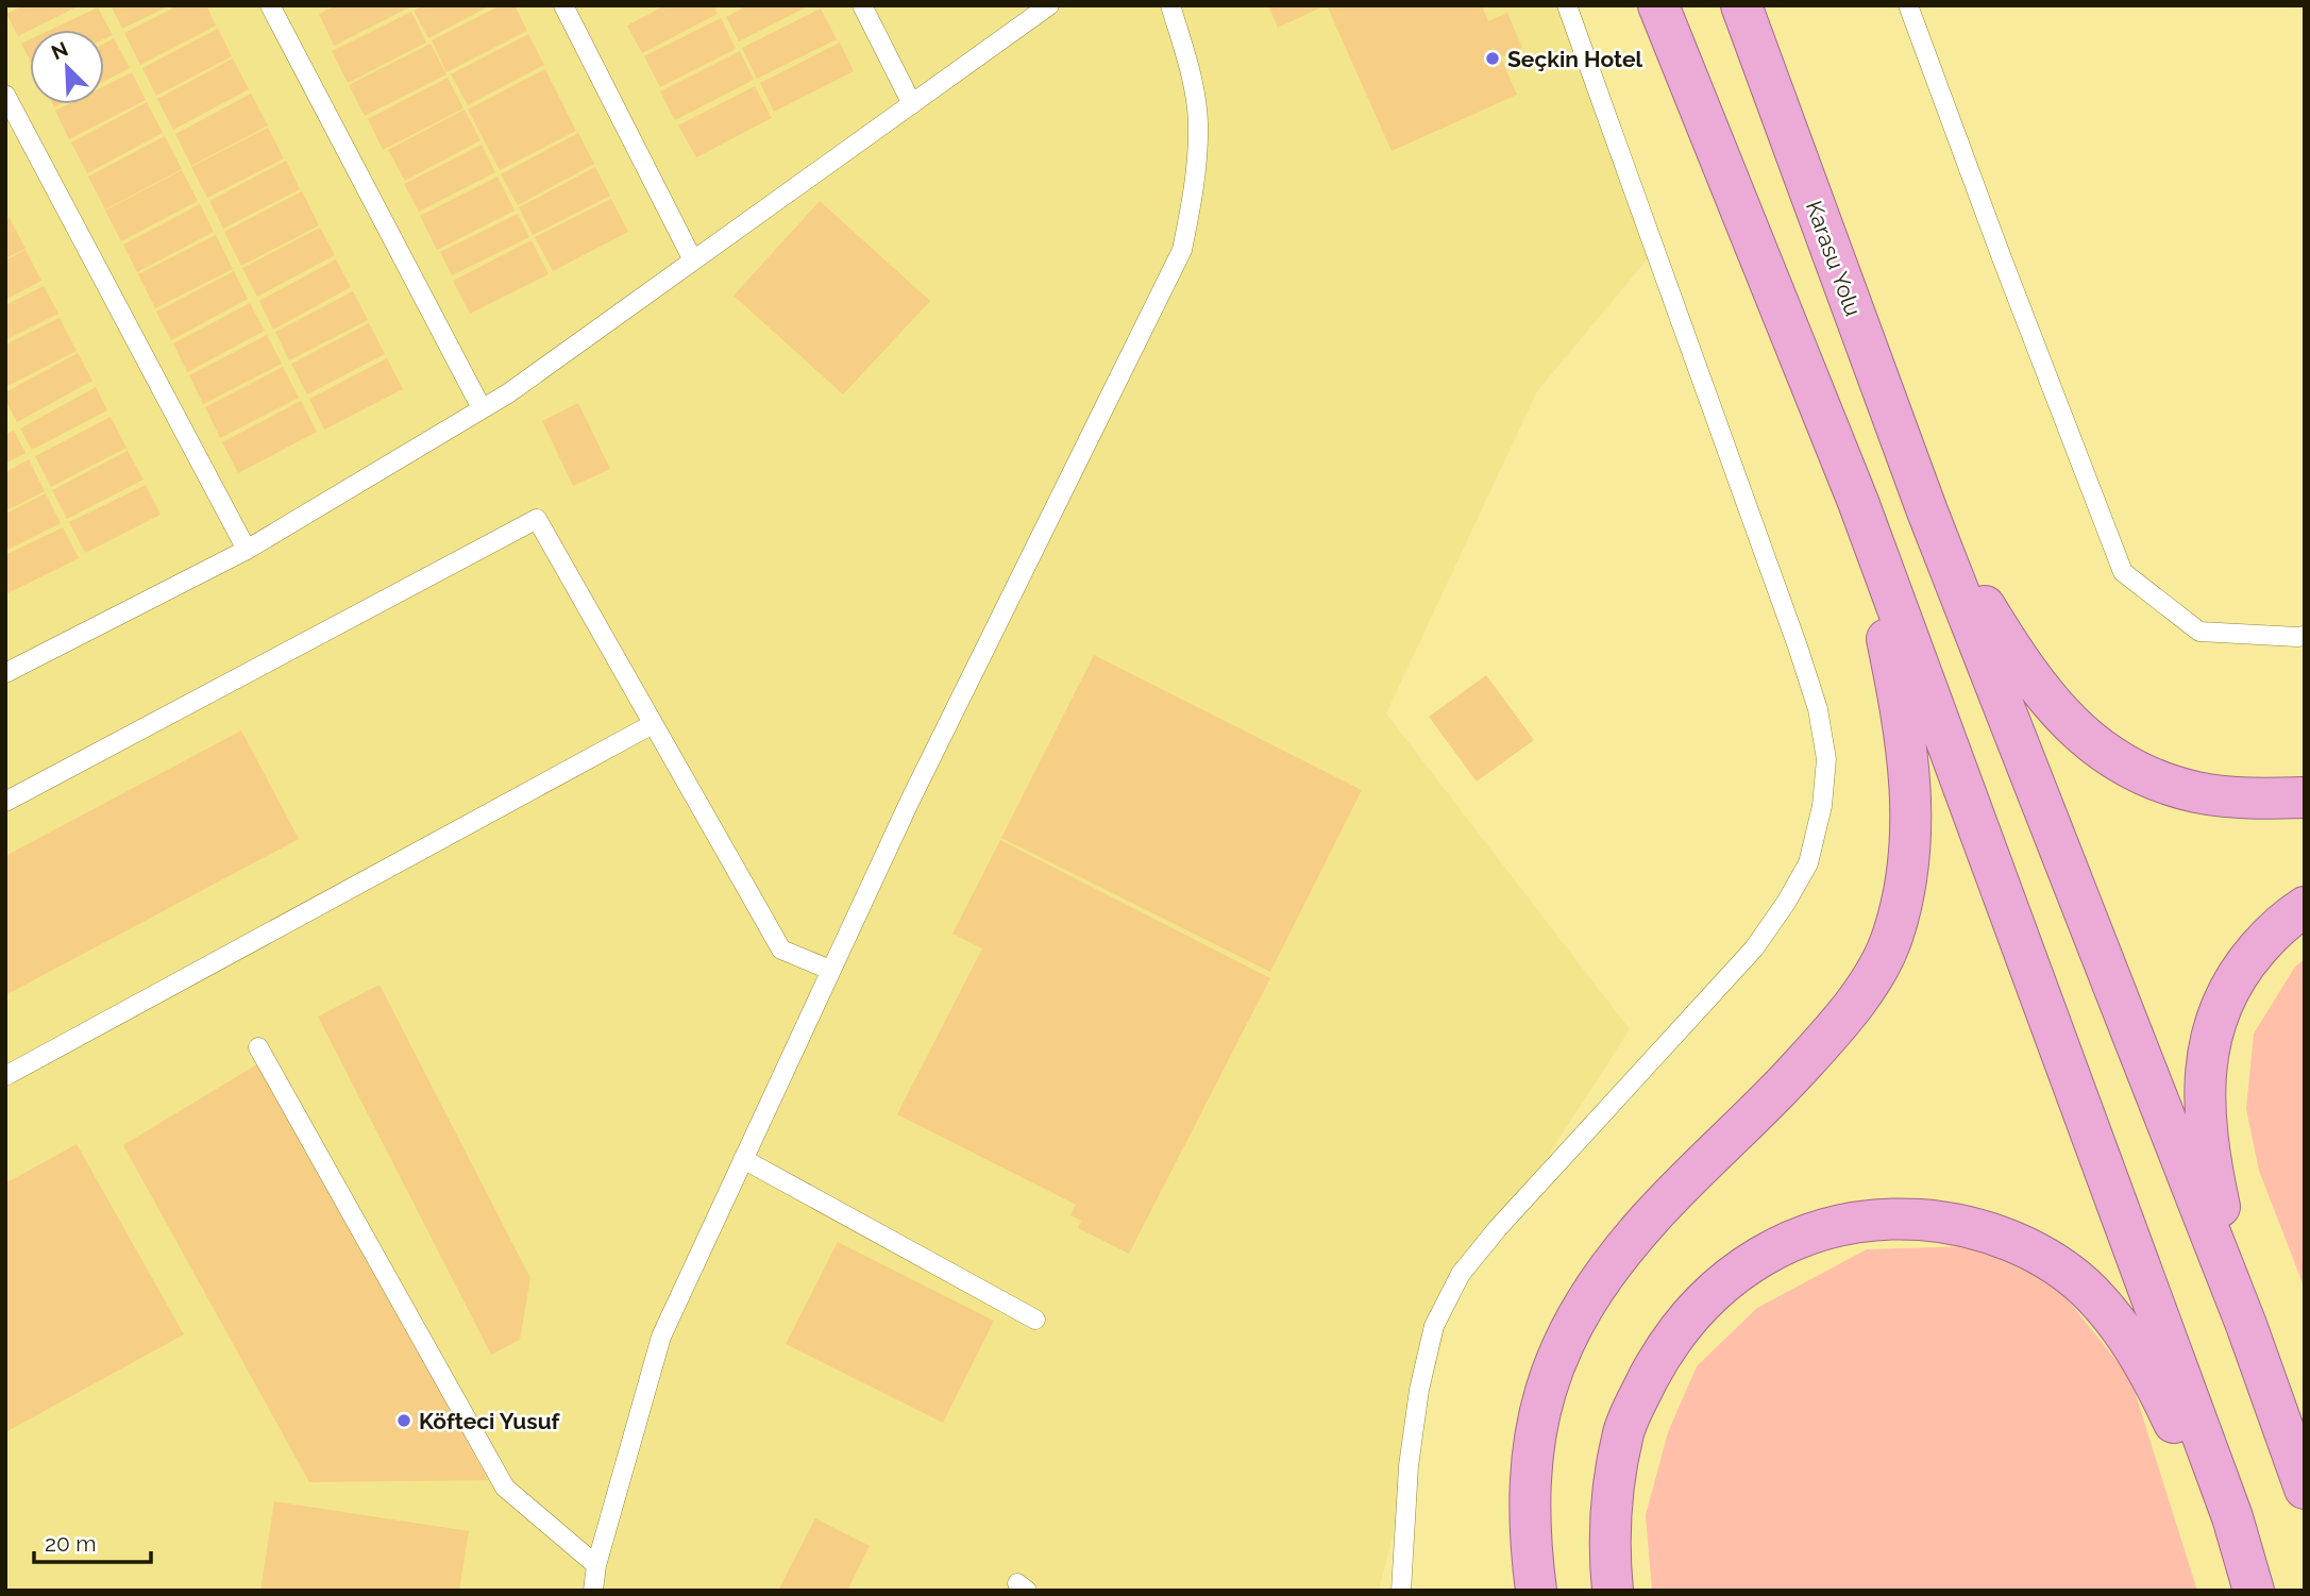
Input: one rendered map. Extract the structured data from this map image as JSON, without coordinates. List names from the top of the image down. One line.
{"streets":{"highway":["Karasu Yolu"]},"places":["Seçkin Hotel","Köfteci Yusuf"],"scale_bar":"20 m","north":"top left"}
